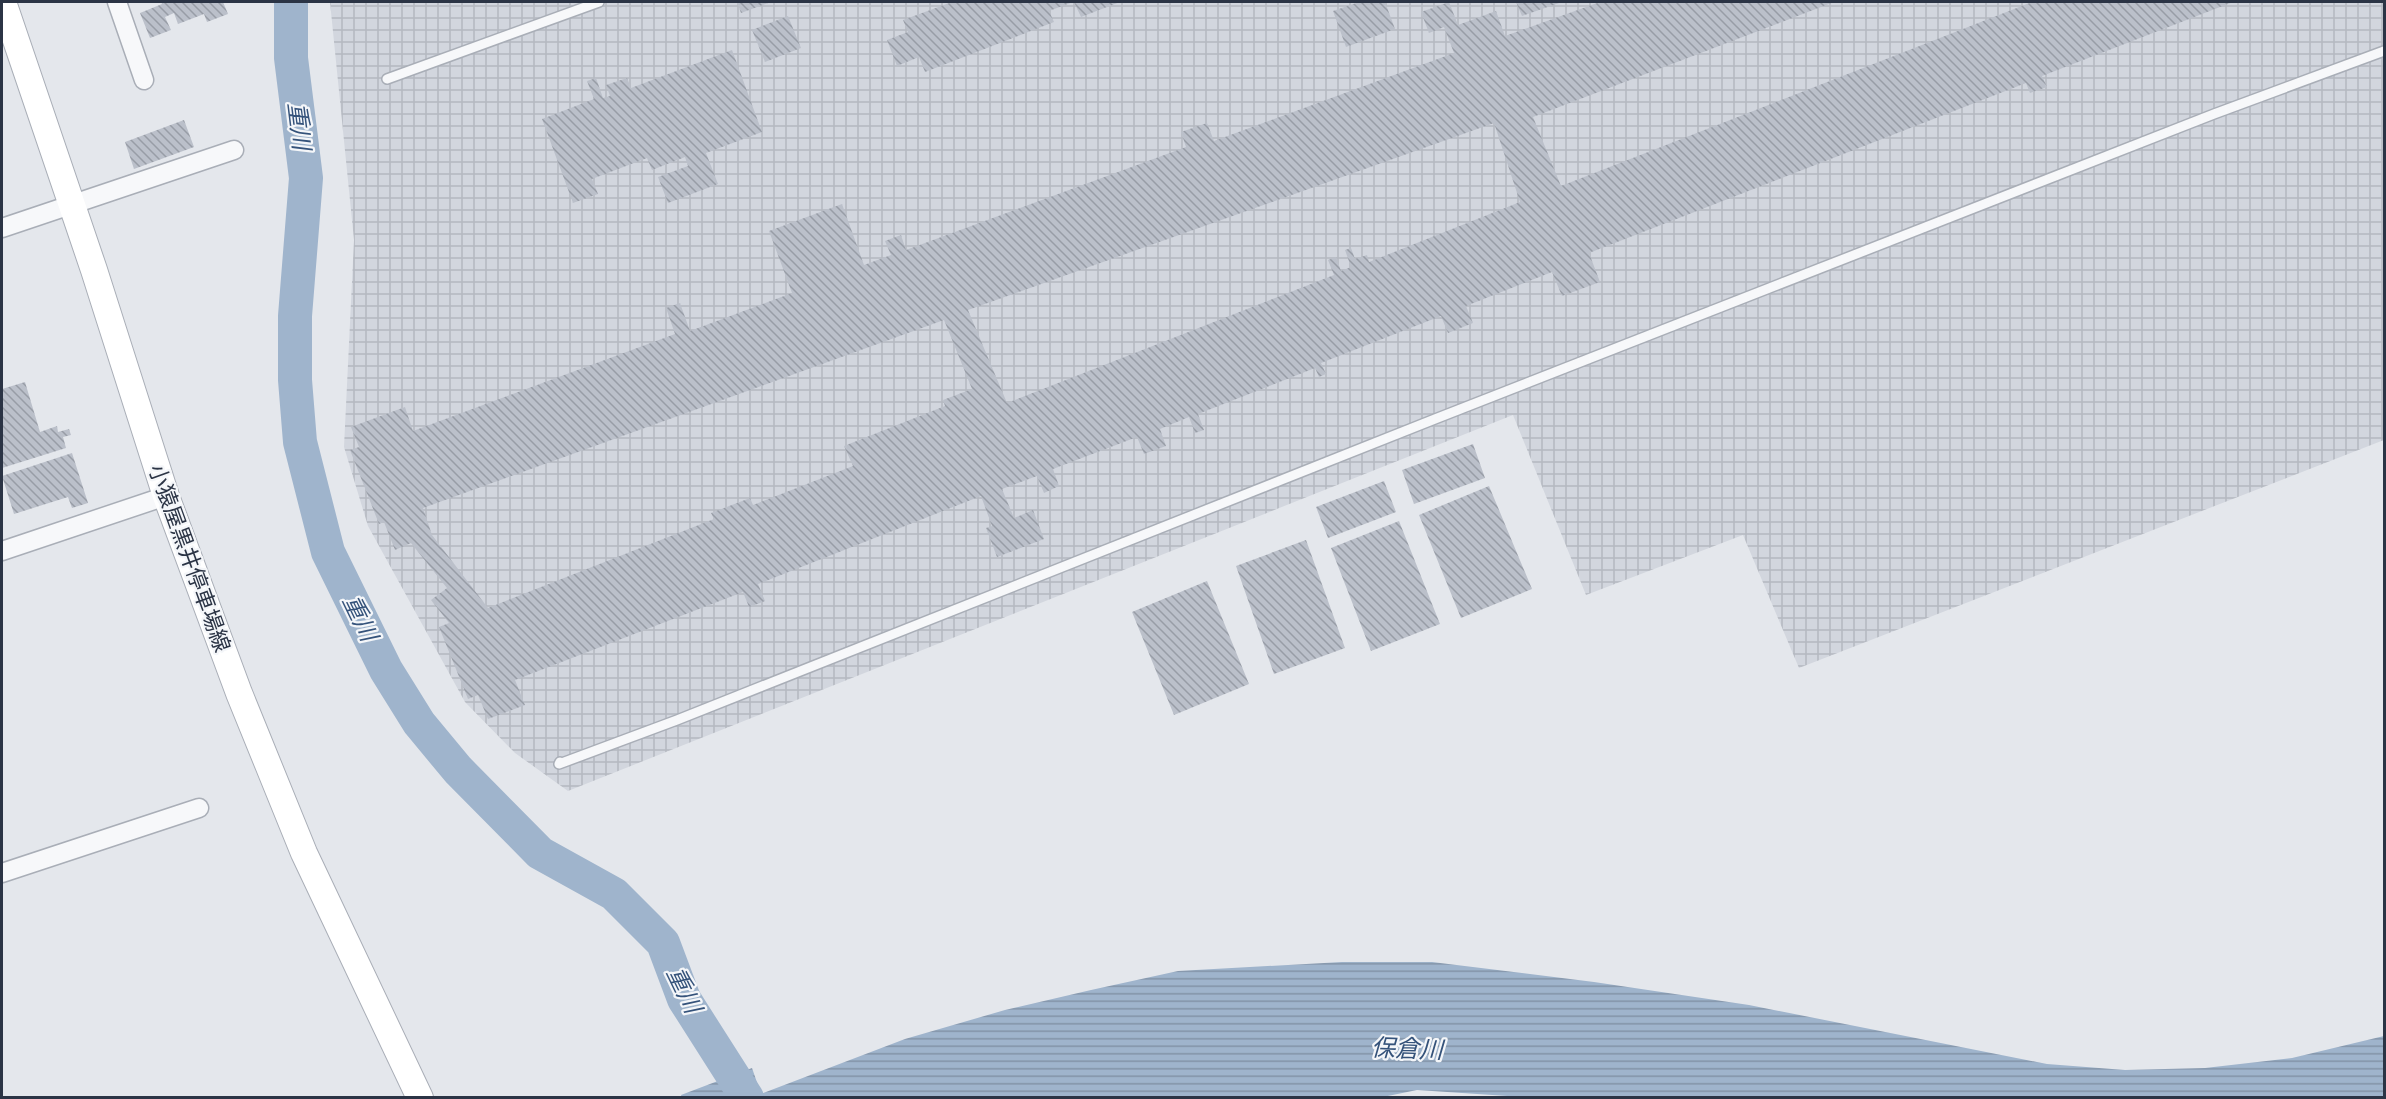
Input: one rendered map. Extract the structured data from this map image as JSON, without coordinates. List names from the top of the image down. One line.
{"streets":{"main road":["小猿屋黒井停車場線"]},"water":["重川","保倉川"]}
